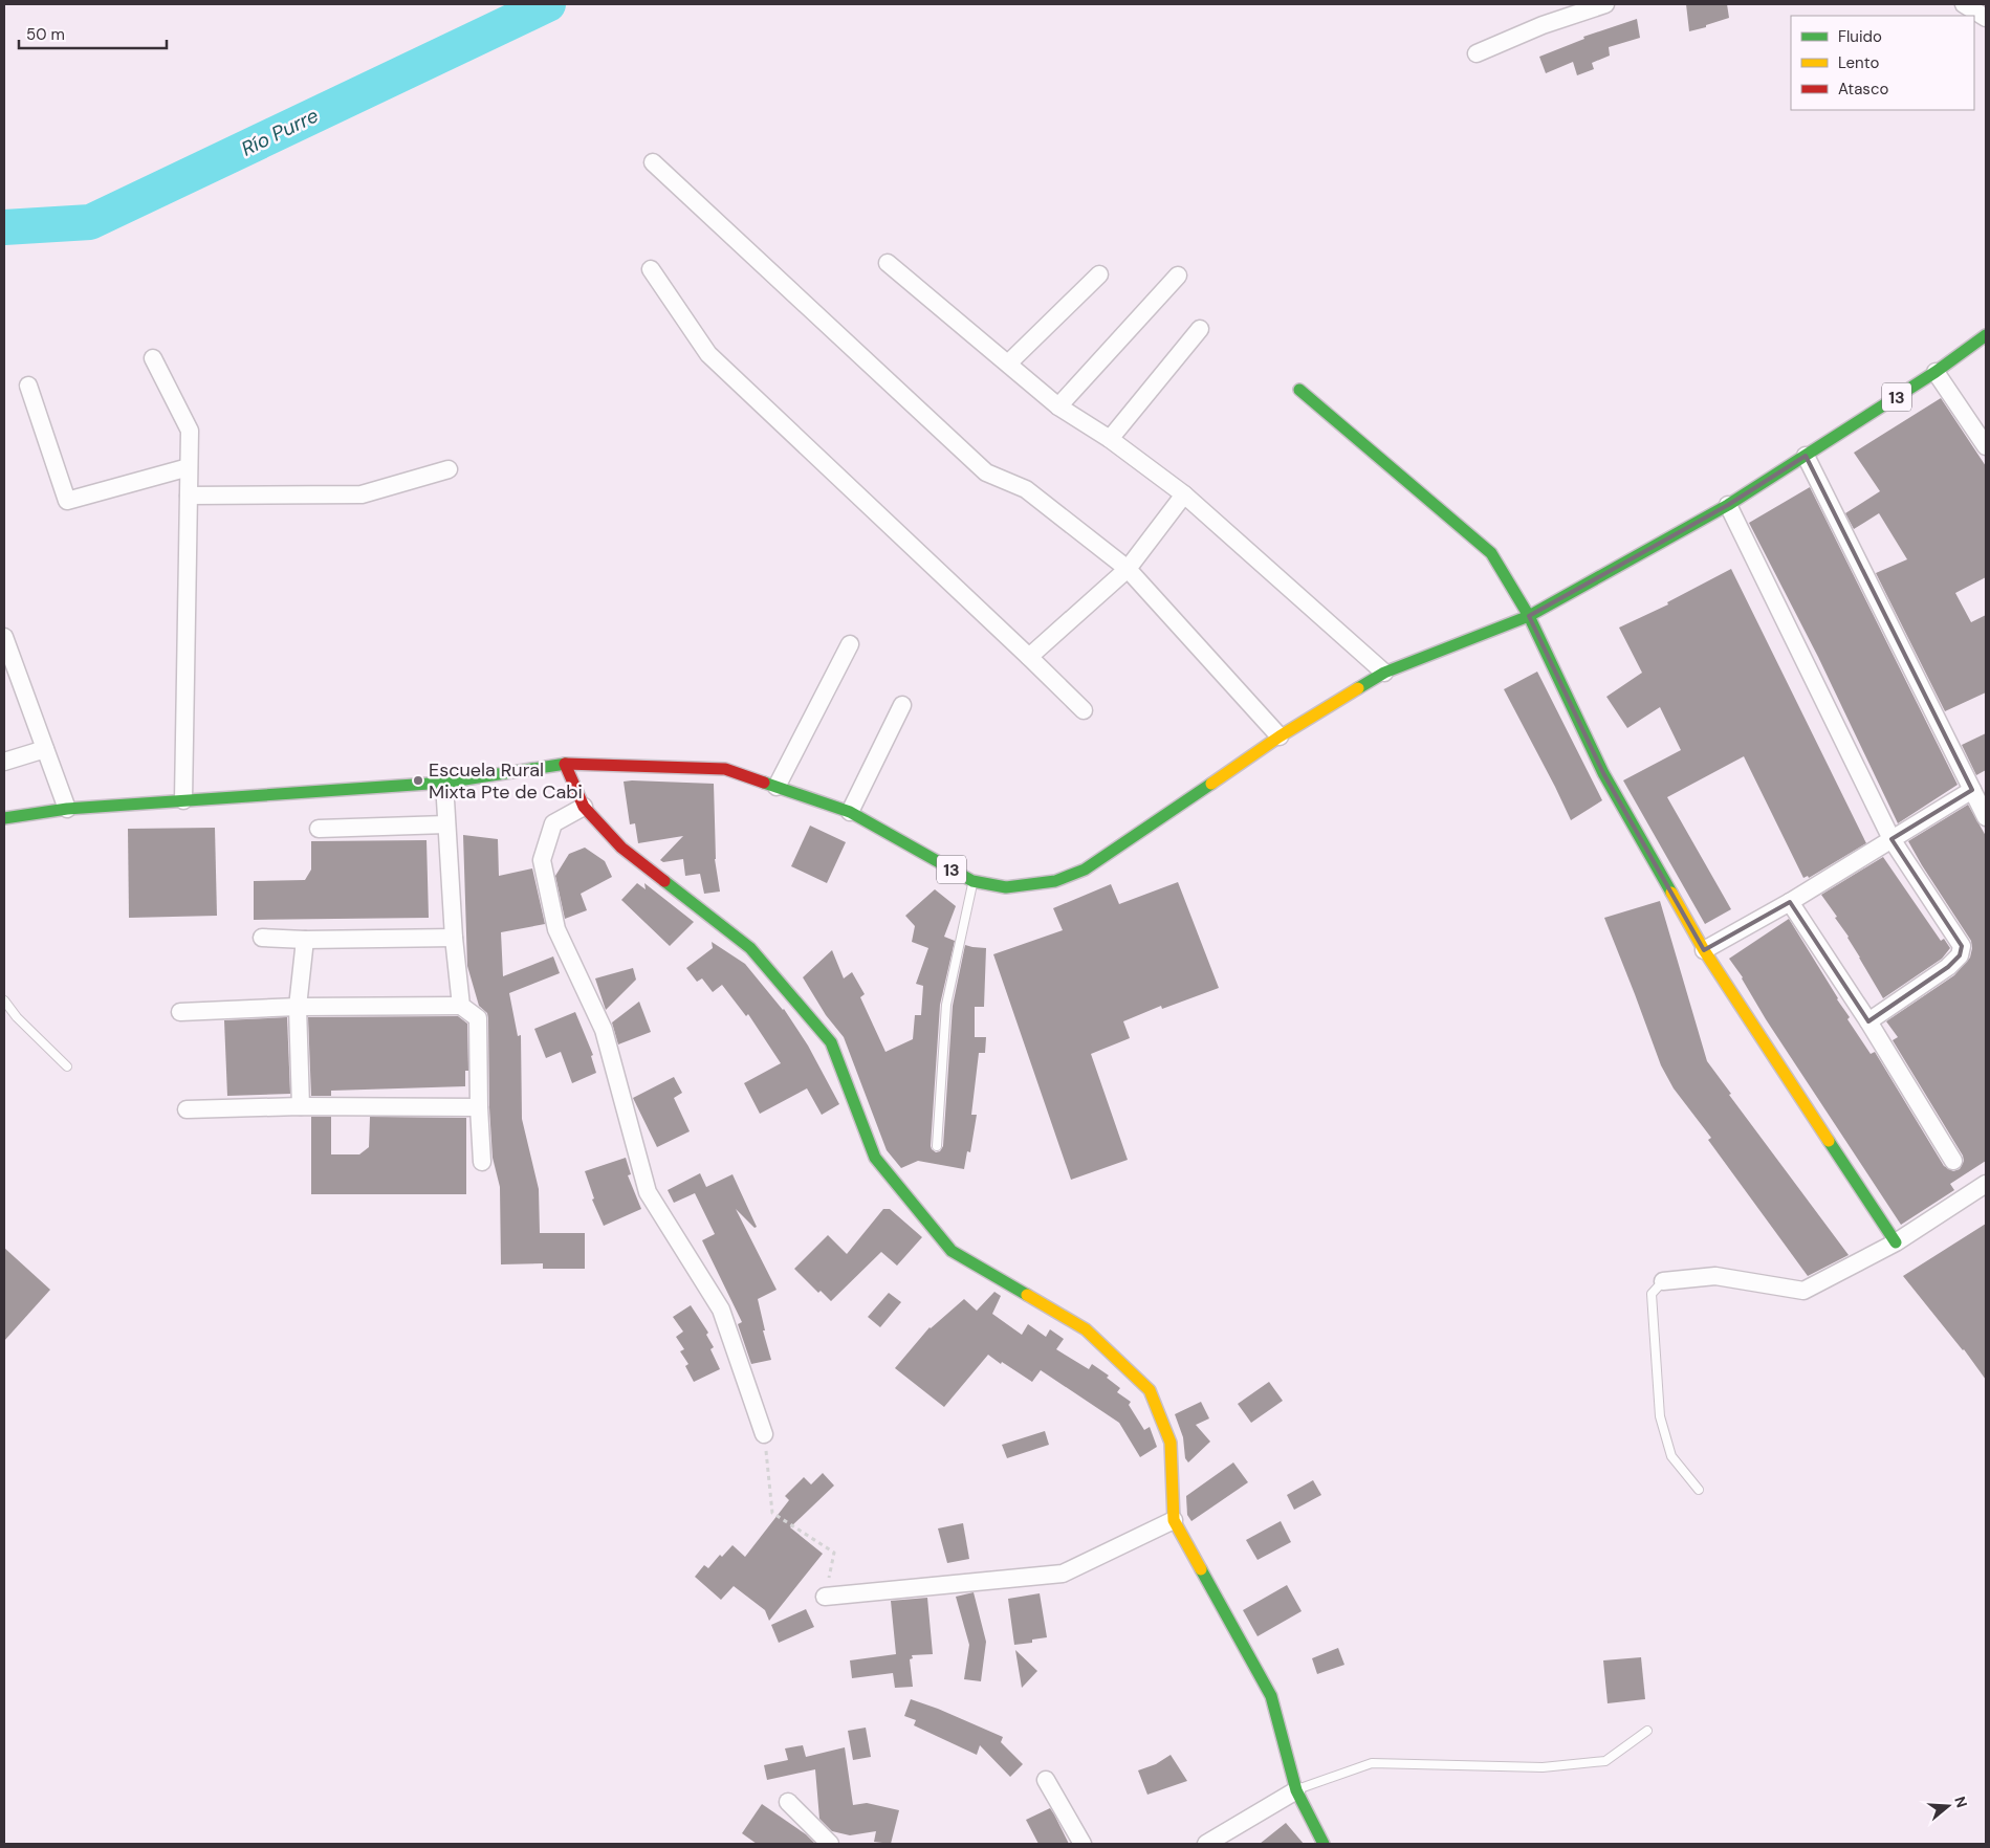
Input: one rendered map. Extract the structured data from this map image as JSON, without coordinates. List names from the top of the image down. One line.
{"streets":{"street":["13"]},"water":["Río Purre"],"places":["Escuela Rural Mixta Pte de Cabi"],"legend":["Fluido","Lento","Atasco"],"scale_bar":"50 m","north":"right"}
